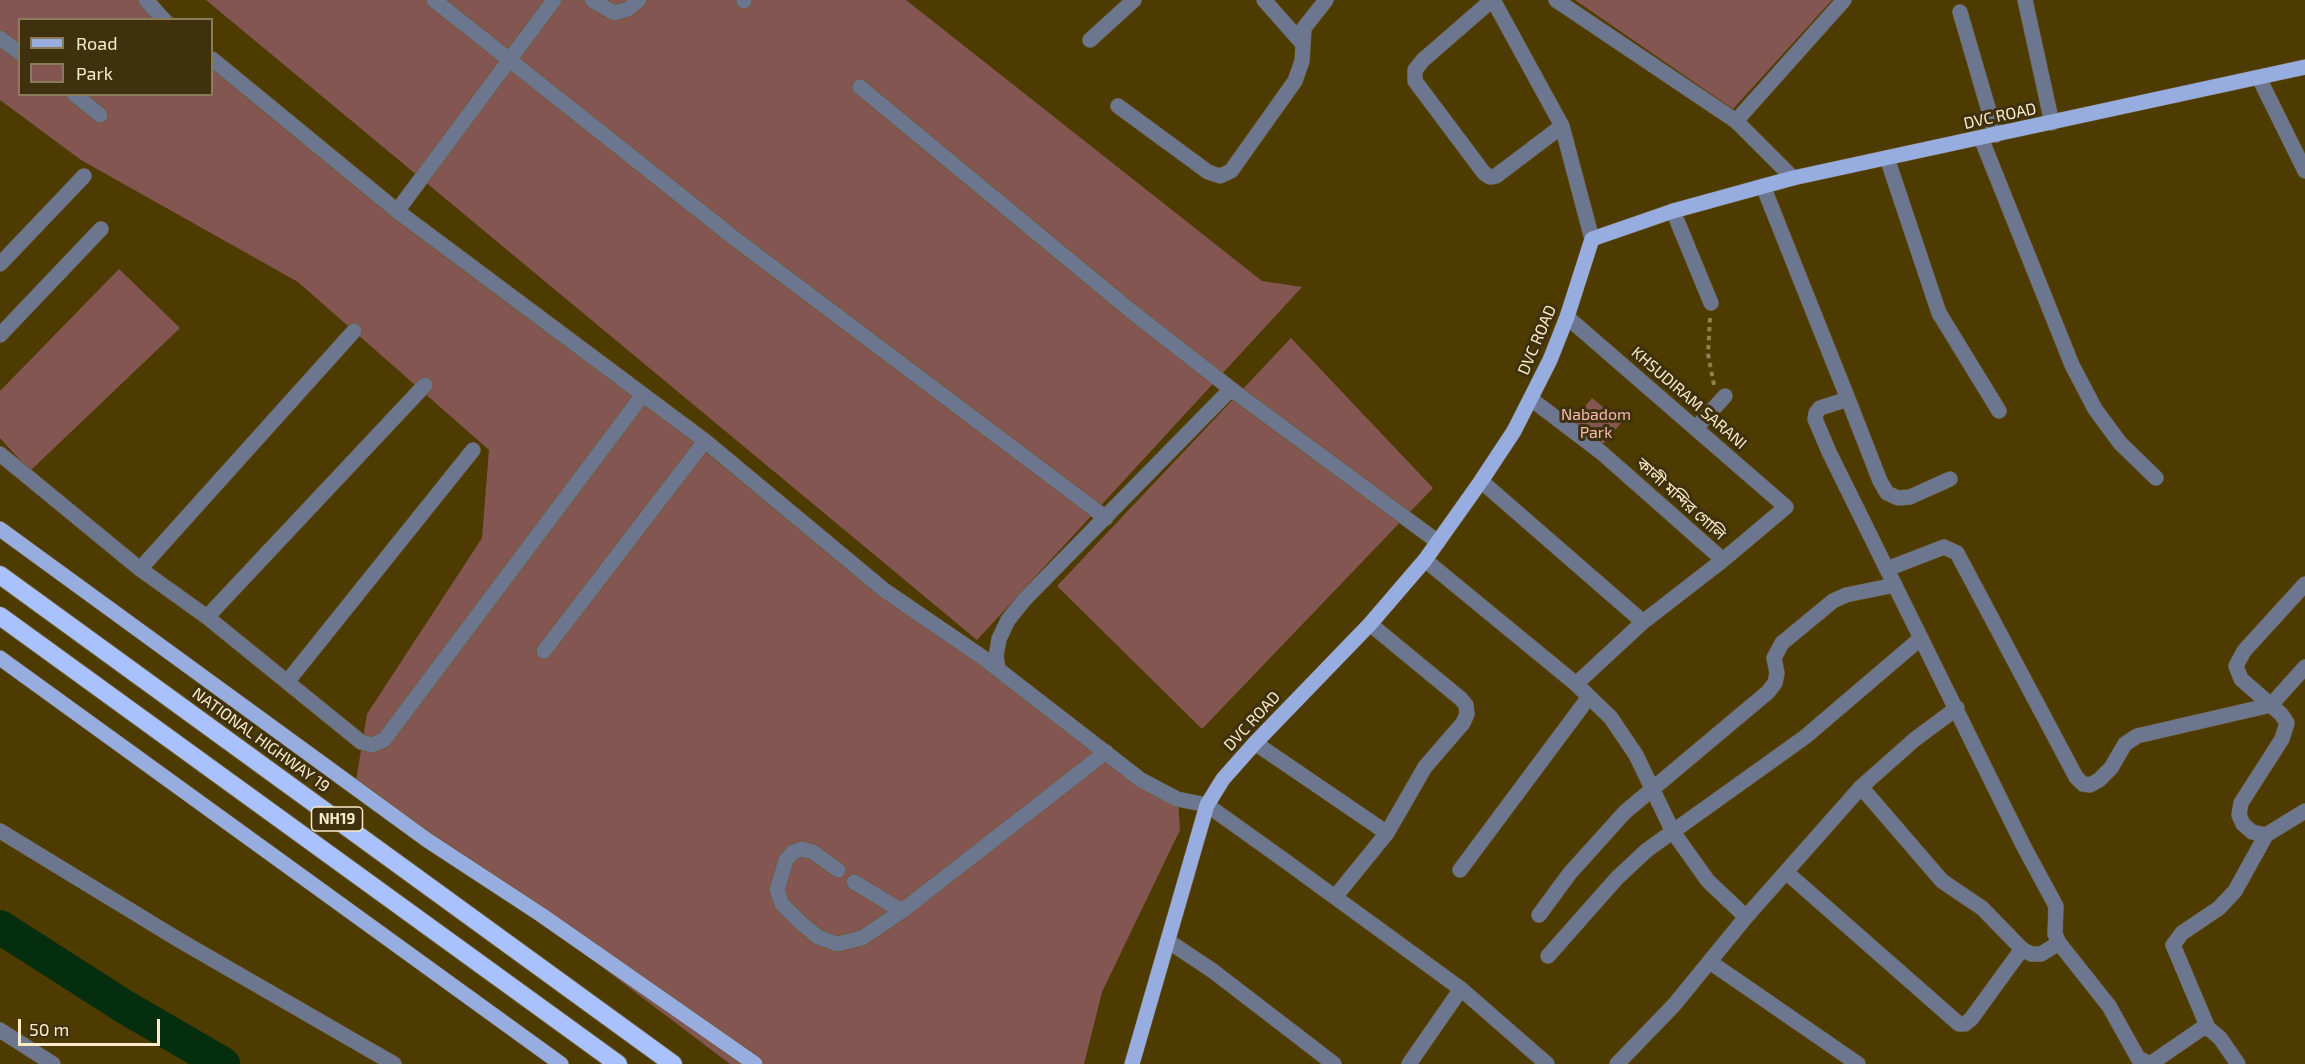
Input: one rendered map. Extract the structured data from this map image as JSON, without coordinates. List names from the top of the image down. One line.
{"streets":{"highway":["NATIONAL HIGHWAY 19","NH19"],"main road":["DVC ROAD"],"street":["KHSUDIRAM SARANI","কালী মন্দির গোলি"]},"crossings":[["DVC ROAD","KHSUDIRAM SARANI"],["DVC ROAD","কালী মন্দির গোলি"],["KHSUDIRAM SARANI","কালী মন্দির গোলি"]],"parks":["Nabadom Park"],"legend":["Road","Park"],"scale_bar":"50 m"}
